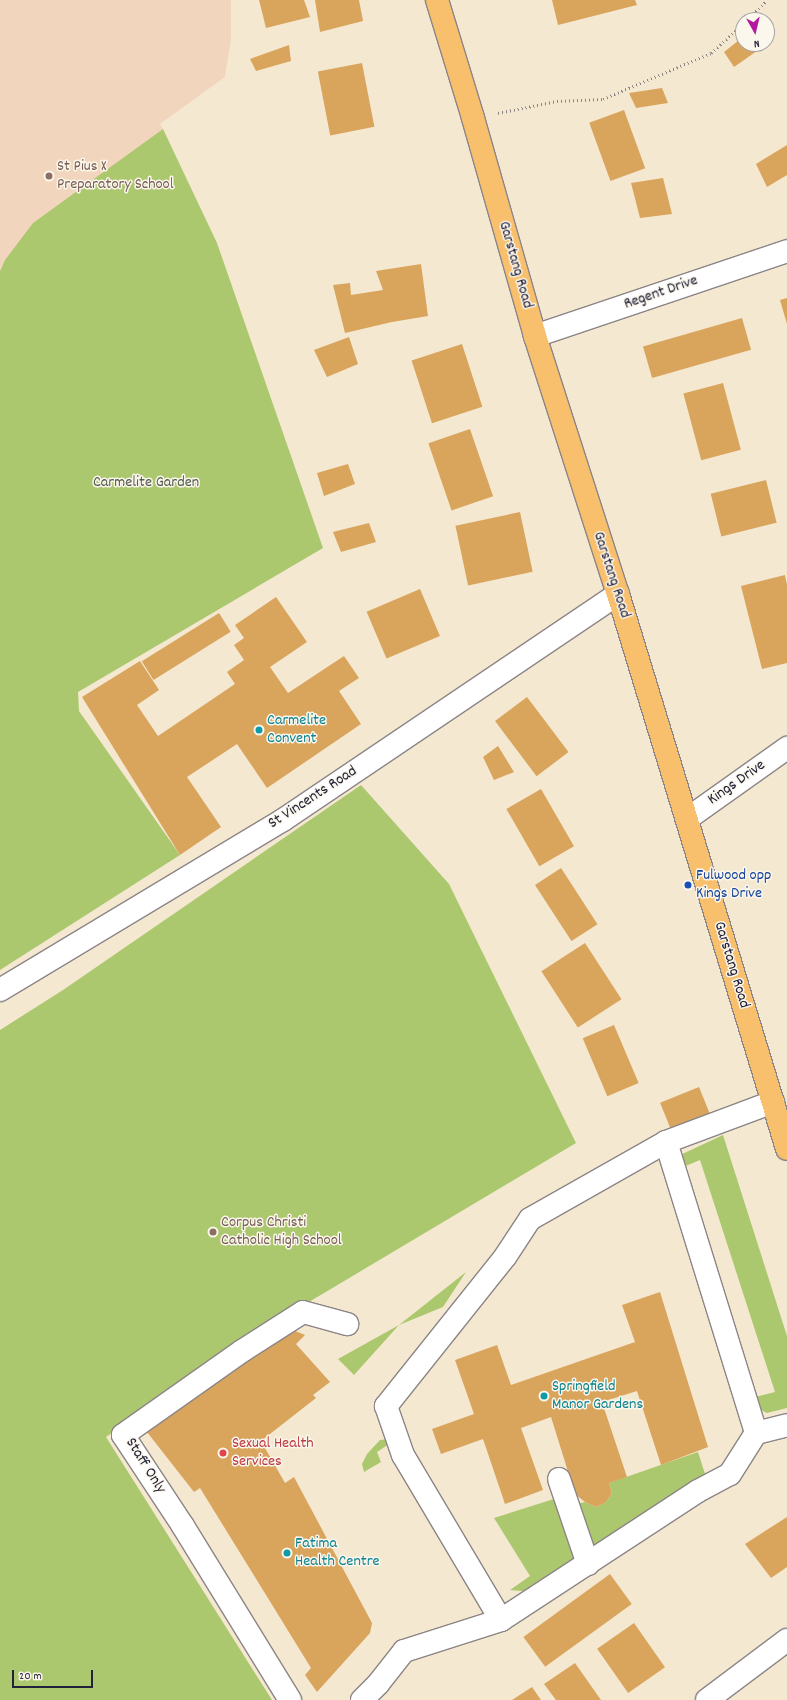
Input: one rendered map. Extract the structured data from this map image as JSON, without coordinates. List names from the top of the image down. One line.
{"streets":{"highway":["Garstang Road"],"street":["Regent Drive","Kings Drive","St Vincents Road","Staff Only"]},"crossings":[["Garstang Road","Regent Drive"],["Garstang Road","Kings Drive"],["Garstang Road","St Vincents Road"]],"parks":["Carmelite Garden"],"places":["St Pius X Preparatory School","Carmelite Convent","Fulwood opp Kings Drive","Corpus Christi Catholic High School","Springfield Manor Gardens","Sexual Health Services","Fatima Health Centre"],"scale_bar":"20 m","north":"bottom"}
